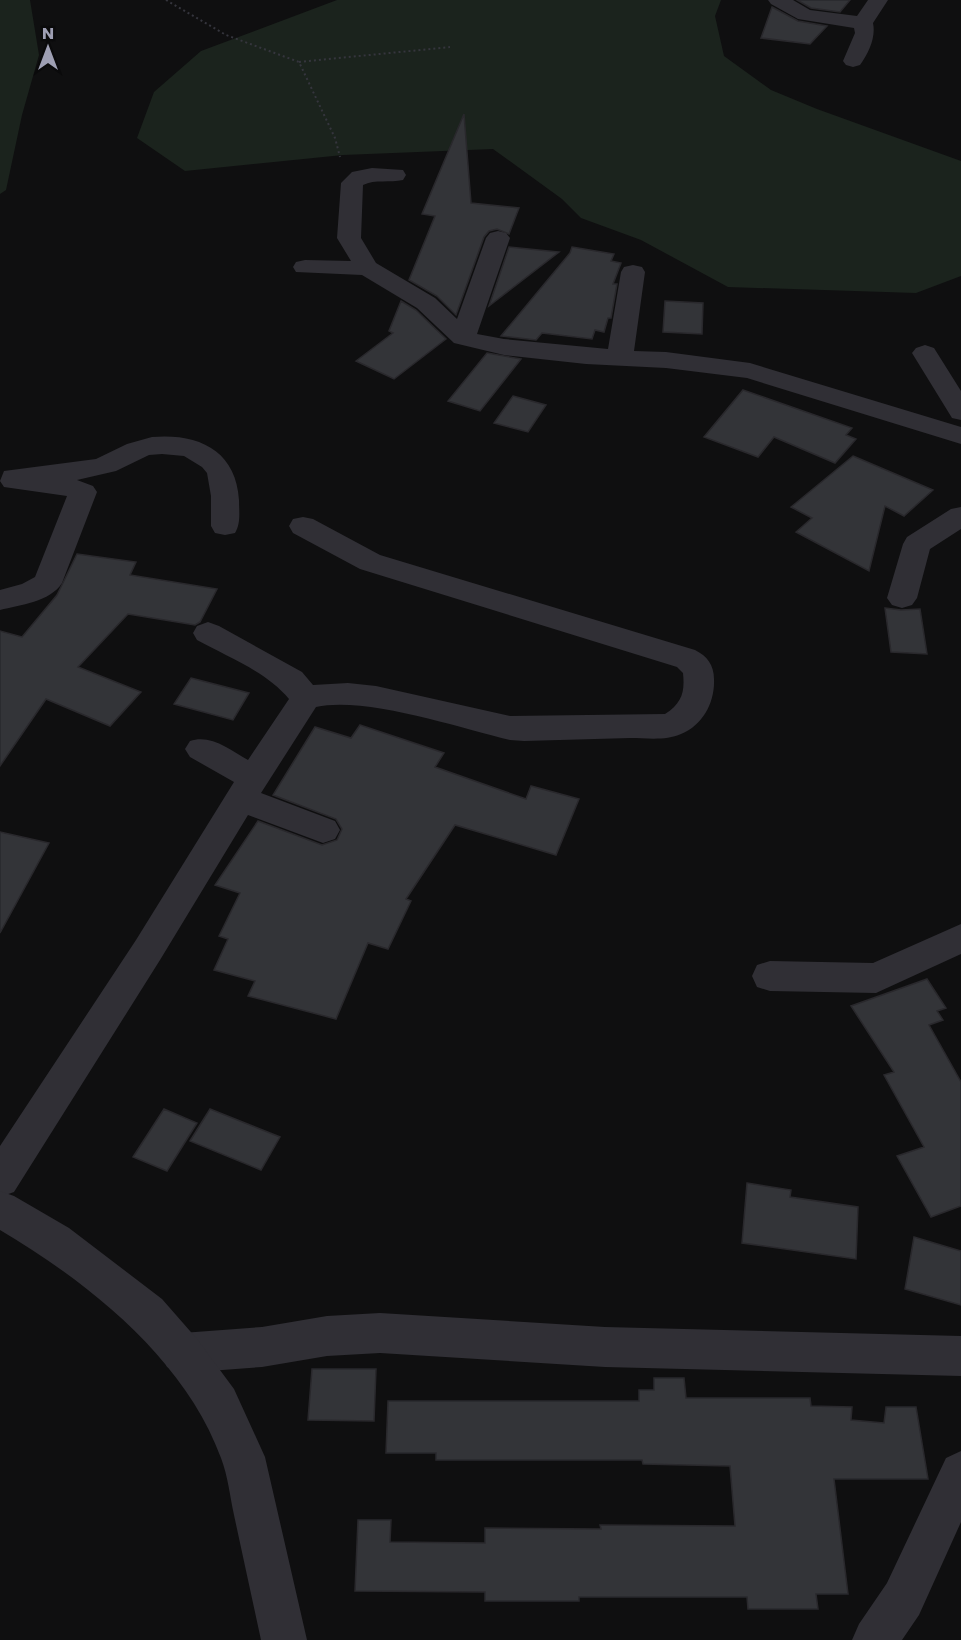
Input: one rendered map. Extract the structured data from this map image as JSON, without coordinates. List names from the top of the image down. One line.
{"north":"top"}
